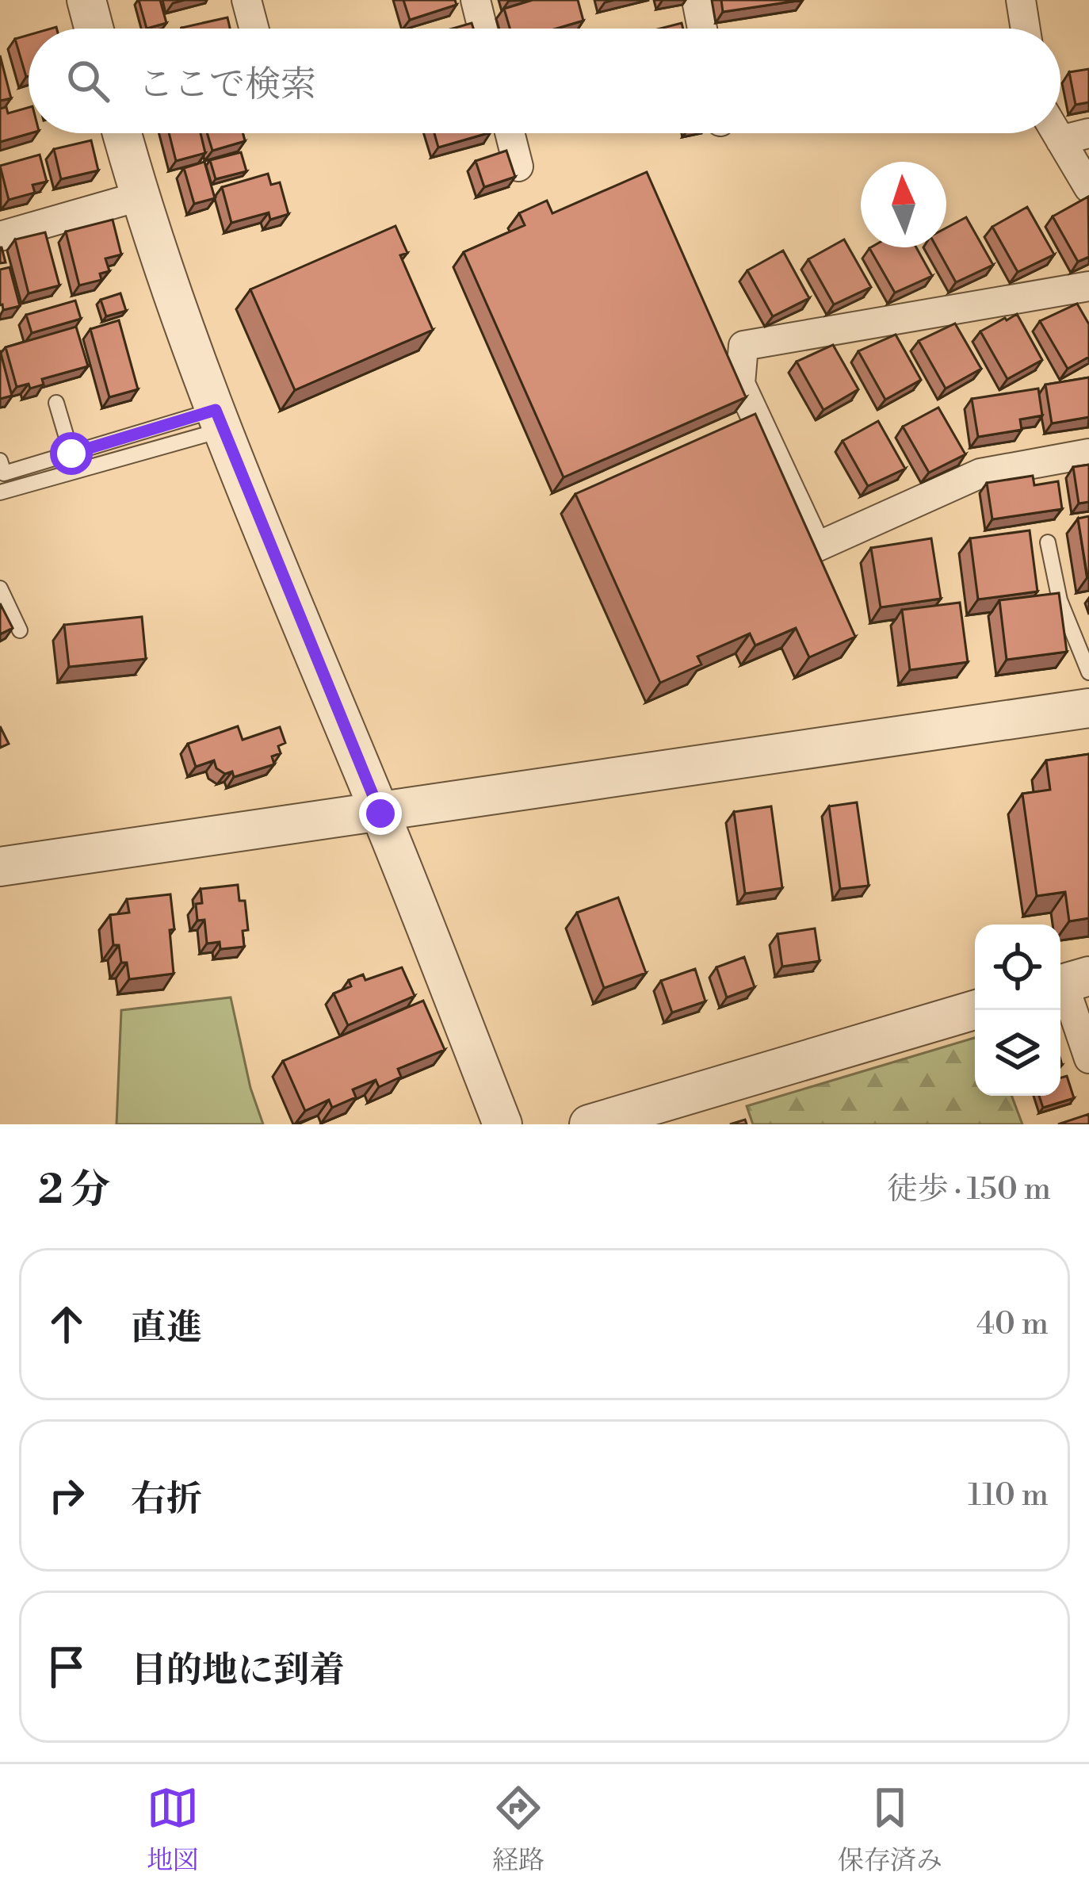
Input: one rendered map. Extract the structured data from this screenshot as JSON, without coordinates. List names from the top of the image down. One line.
{"north":"top","page":{"search":"ここで検索","heading":["2 分","徒歩 · 150 m"],"list":[["直進","40 m"],["右折","110 m"],"目的地に到着"],"nav":["地図","経路","保存済み"]}}
